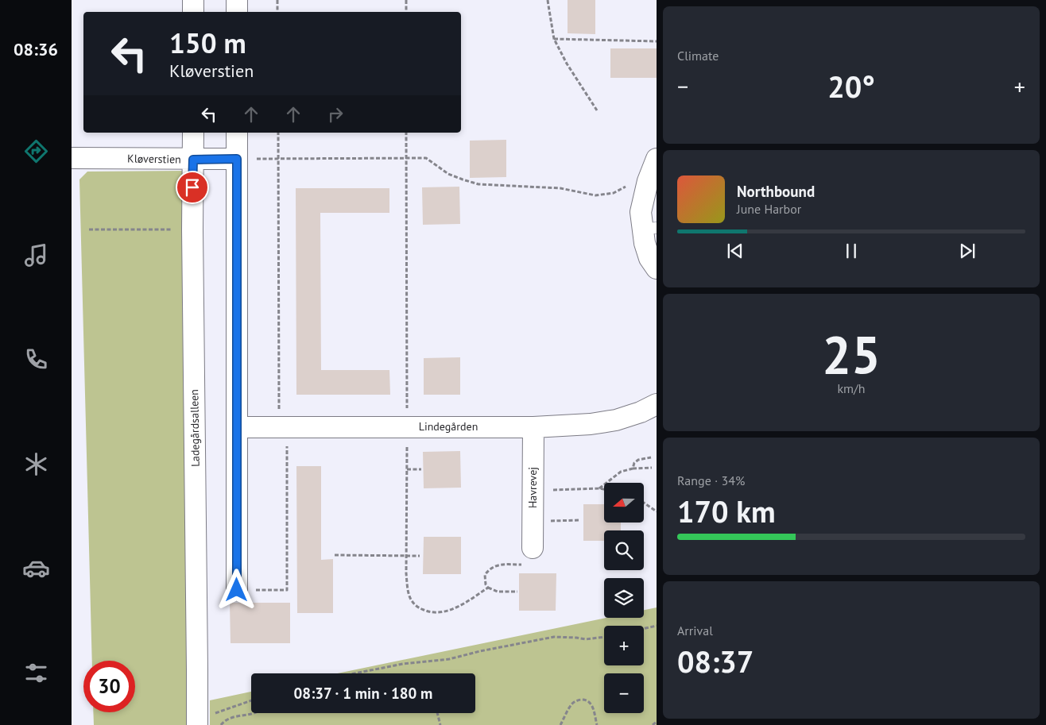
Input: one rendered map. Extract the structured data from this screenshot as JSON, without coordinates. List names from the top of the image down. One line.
{"streets":{"street":["Kløverstien","Lindegården","Ladegårdsalleen","Havrevej"]},"crossings":[["Kløverstien","Ladegårdsalleen"],["Lindegården","Havrevej"]],"north":"left","page":{"tabs":"08:36","tile":["Climate",["25","km/h"],["Range · 34%","170 km"],["Arrival","08:37"]],"turn":["150 m","Kløverstien"],"heat":["−","20°","+"],"song":["Northbound","June Harbor"],"map_buttons":["+","−"],"limit":"30","trip":"08:37 · 1 min · 180 m"}}
